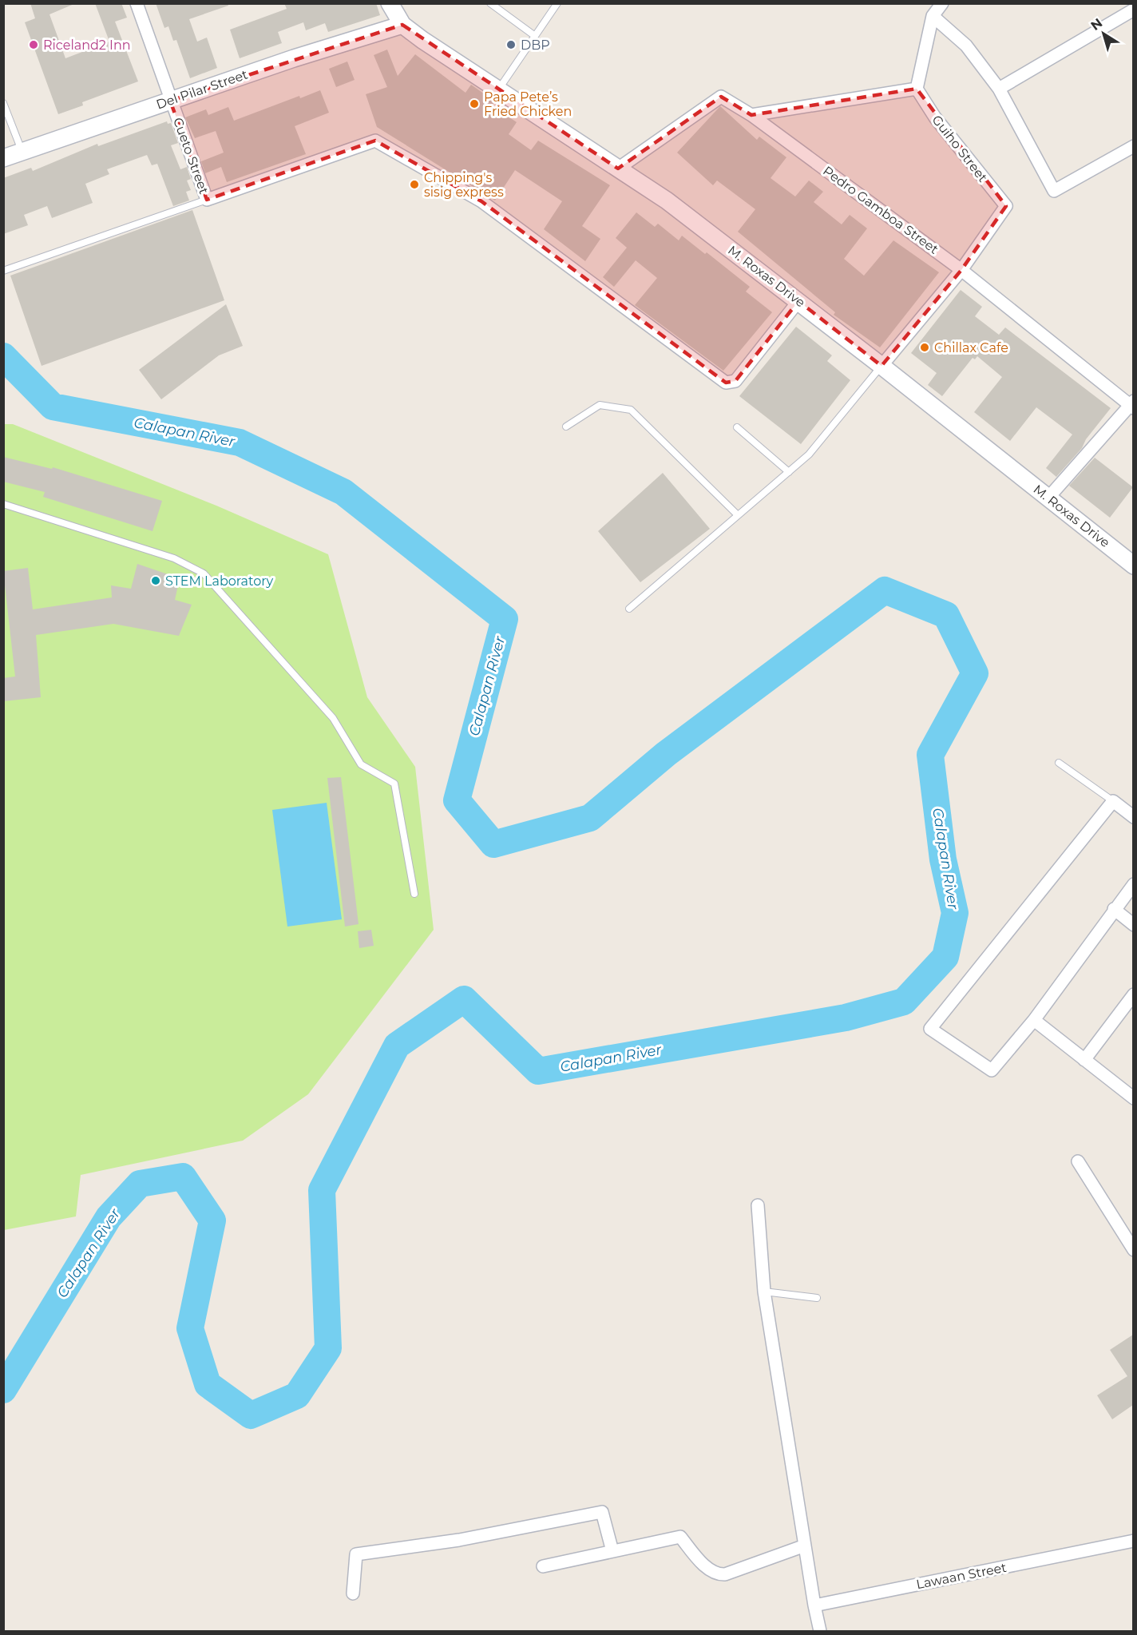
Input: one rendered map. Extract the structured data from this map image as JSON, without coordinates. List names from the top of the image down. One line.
{"streets":{"main road":["Del Pilar Street","M. Roxas Drive"],"street":["Guiho Street","Cueto Street","Pedro Gamboa Street","Lawaan Street"]},"crossings":[["Del Pilar Street","Cueto Street"],["Del Pilar Street","M. Roxas Drive"],["Guiho Street","Pedro Gamboa Street"],["Pedro Gamboa Street","M. Roxas Drive"]],"water":["Calapan River"],"places":["Riceland2 Inn","DBP","Papa Pete’s Fried Chicken","Chipping's sisig express","Chillax Cafe","STEM Laboratory"],"north":"top left"}
